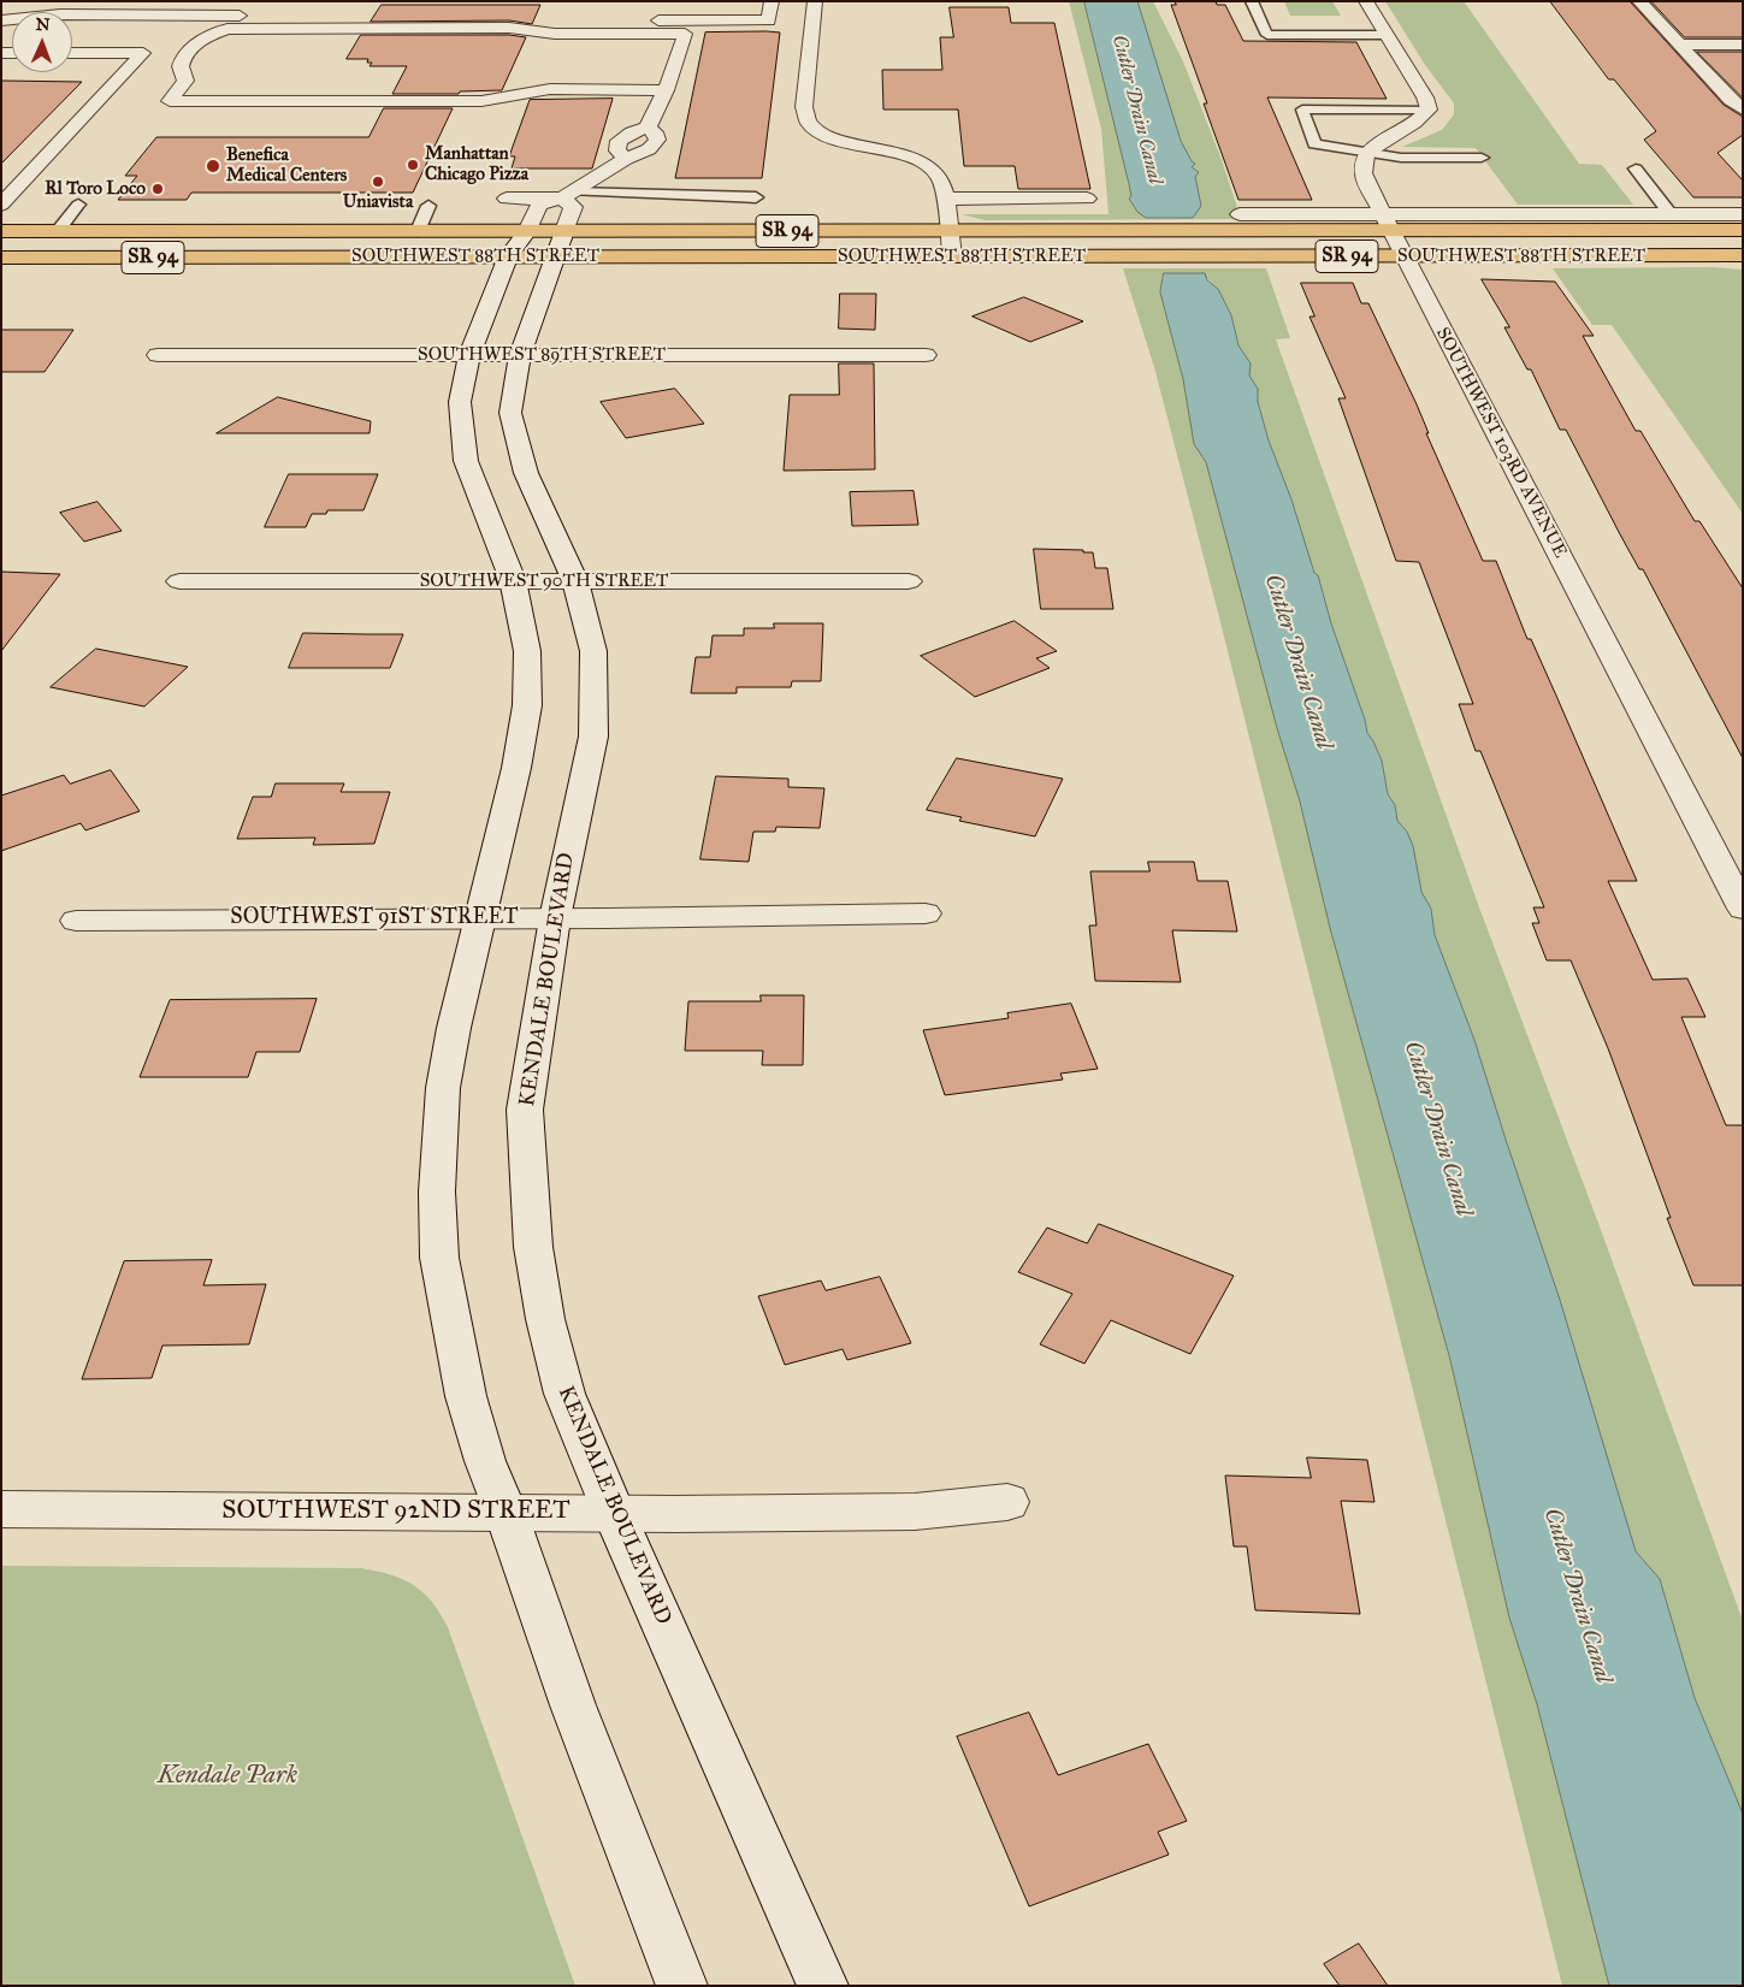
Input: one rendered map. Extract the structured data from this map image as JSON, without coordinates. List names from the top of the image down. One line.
{"streets":{"main road":["SR 94","SOUTHWEST 88TH STREET"],"street":["SOUTHWEST 89TH STREET","SOUTHWEST 103RD AVENUE","SOUTHWEST 90TH STREET","SOUTHWEST 91ST STREET","KENDALE BOULEVARD","SOUTHWEST 92ND STREET"]},"crossings":[["SOUTHWEST 88TH STREET","SOUTHWEST 103RD AVENUE"],["SOUTHWEST 88TH STREET","KENDALE BOULEVARD"],["SOUTHWEST 89TH STREET","KENDALE BOULEVARD"],["SOUTHWEST 90TH STREET","KENDALE BOULEVARD"],["SOUTHWEST 91ST STREET","KENDALE BOULEVARD"],["KENDALE BOULEVARD","SOUTHWEST 92ND STREET"]],"water":["Cutler Drain Canal"],"parks":["Kendale Park"],"places":["Manhattan Chicago Pizza","Benefica Medical Centers","Uniavista","Rl Toro Loco"],"north":"top"}
